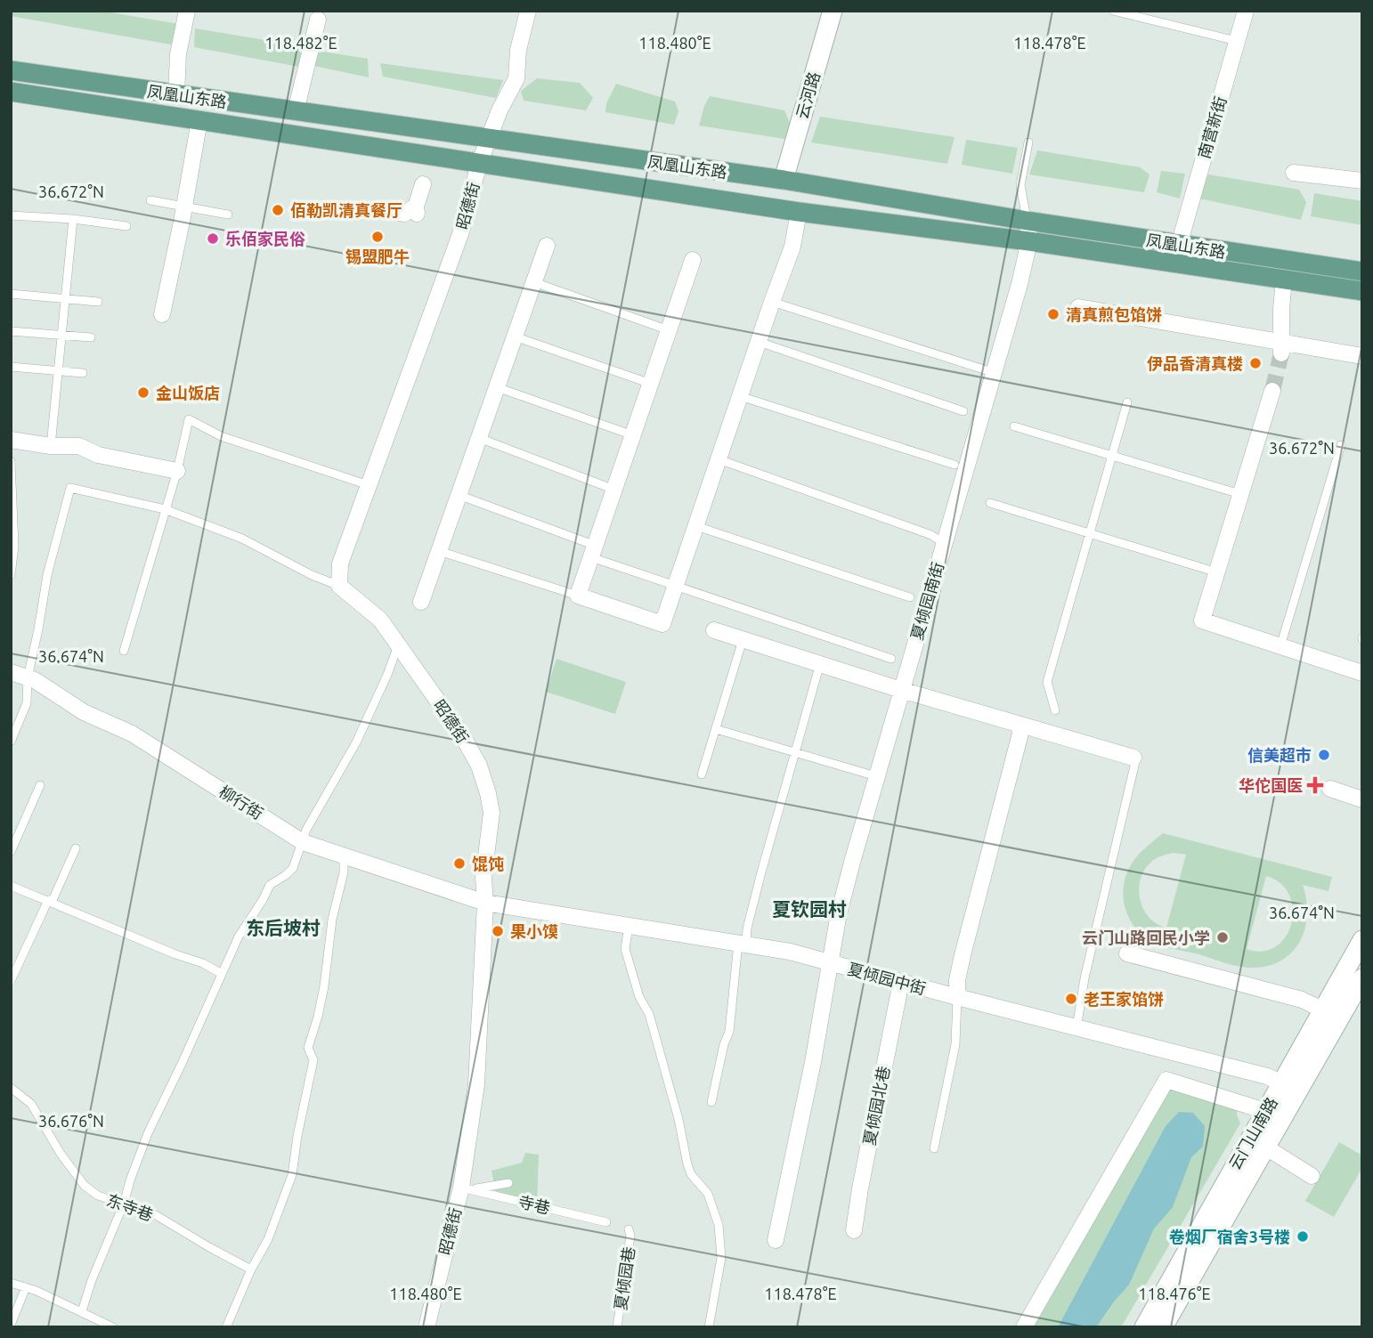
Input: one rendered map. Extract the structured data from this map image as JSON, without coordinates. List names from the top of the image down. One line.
{"streets":{"main road":["云河路","凤凰山东路","云门山南路"],"street":["南营新街","昭德街","夏倾园南街","柳行街","夏倾园中街","夏倾园北巷"],"lane":["寺巷","东寺巷","夏倾园巷"]},"crossings":[["云河路","凤凰山东路"],["凤凰山东路","南营新街"],["凤凰山东路","昭德街"],["凤凰山东路","夏倾园南街"],["昭德街","柳行街"],["昭德街","夏倾园中街"],["昭德街","寺巷"],["夏倾园南街","夏倾园中街"],["柳行街","夏倾园中街"],["夏倾园中街","夏倾园北巷"],["夏倾园中街","云门山南路"]],"districts":["夏钦园村","东后坡村"],"places":{"other":["佰勒凯清真餐厅","锡盟肥牛","乐佰家民俗","清真煎包馅饼","伊品香清真楼","金山饭店","信美超市","馄饨","果小馍","云门山路回民小学","老王家馅饼","卷烟厂宿舍3号楼"],"health":["华佗国医"]},"coordinates":["118.482°E","118.480°E","118.478°E","36.672°N","36.674°N","36.676°N","118.476°E"]}
